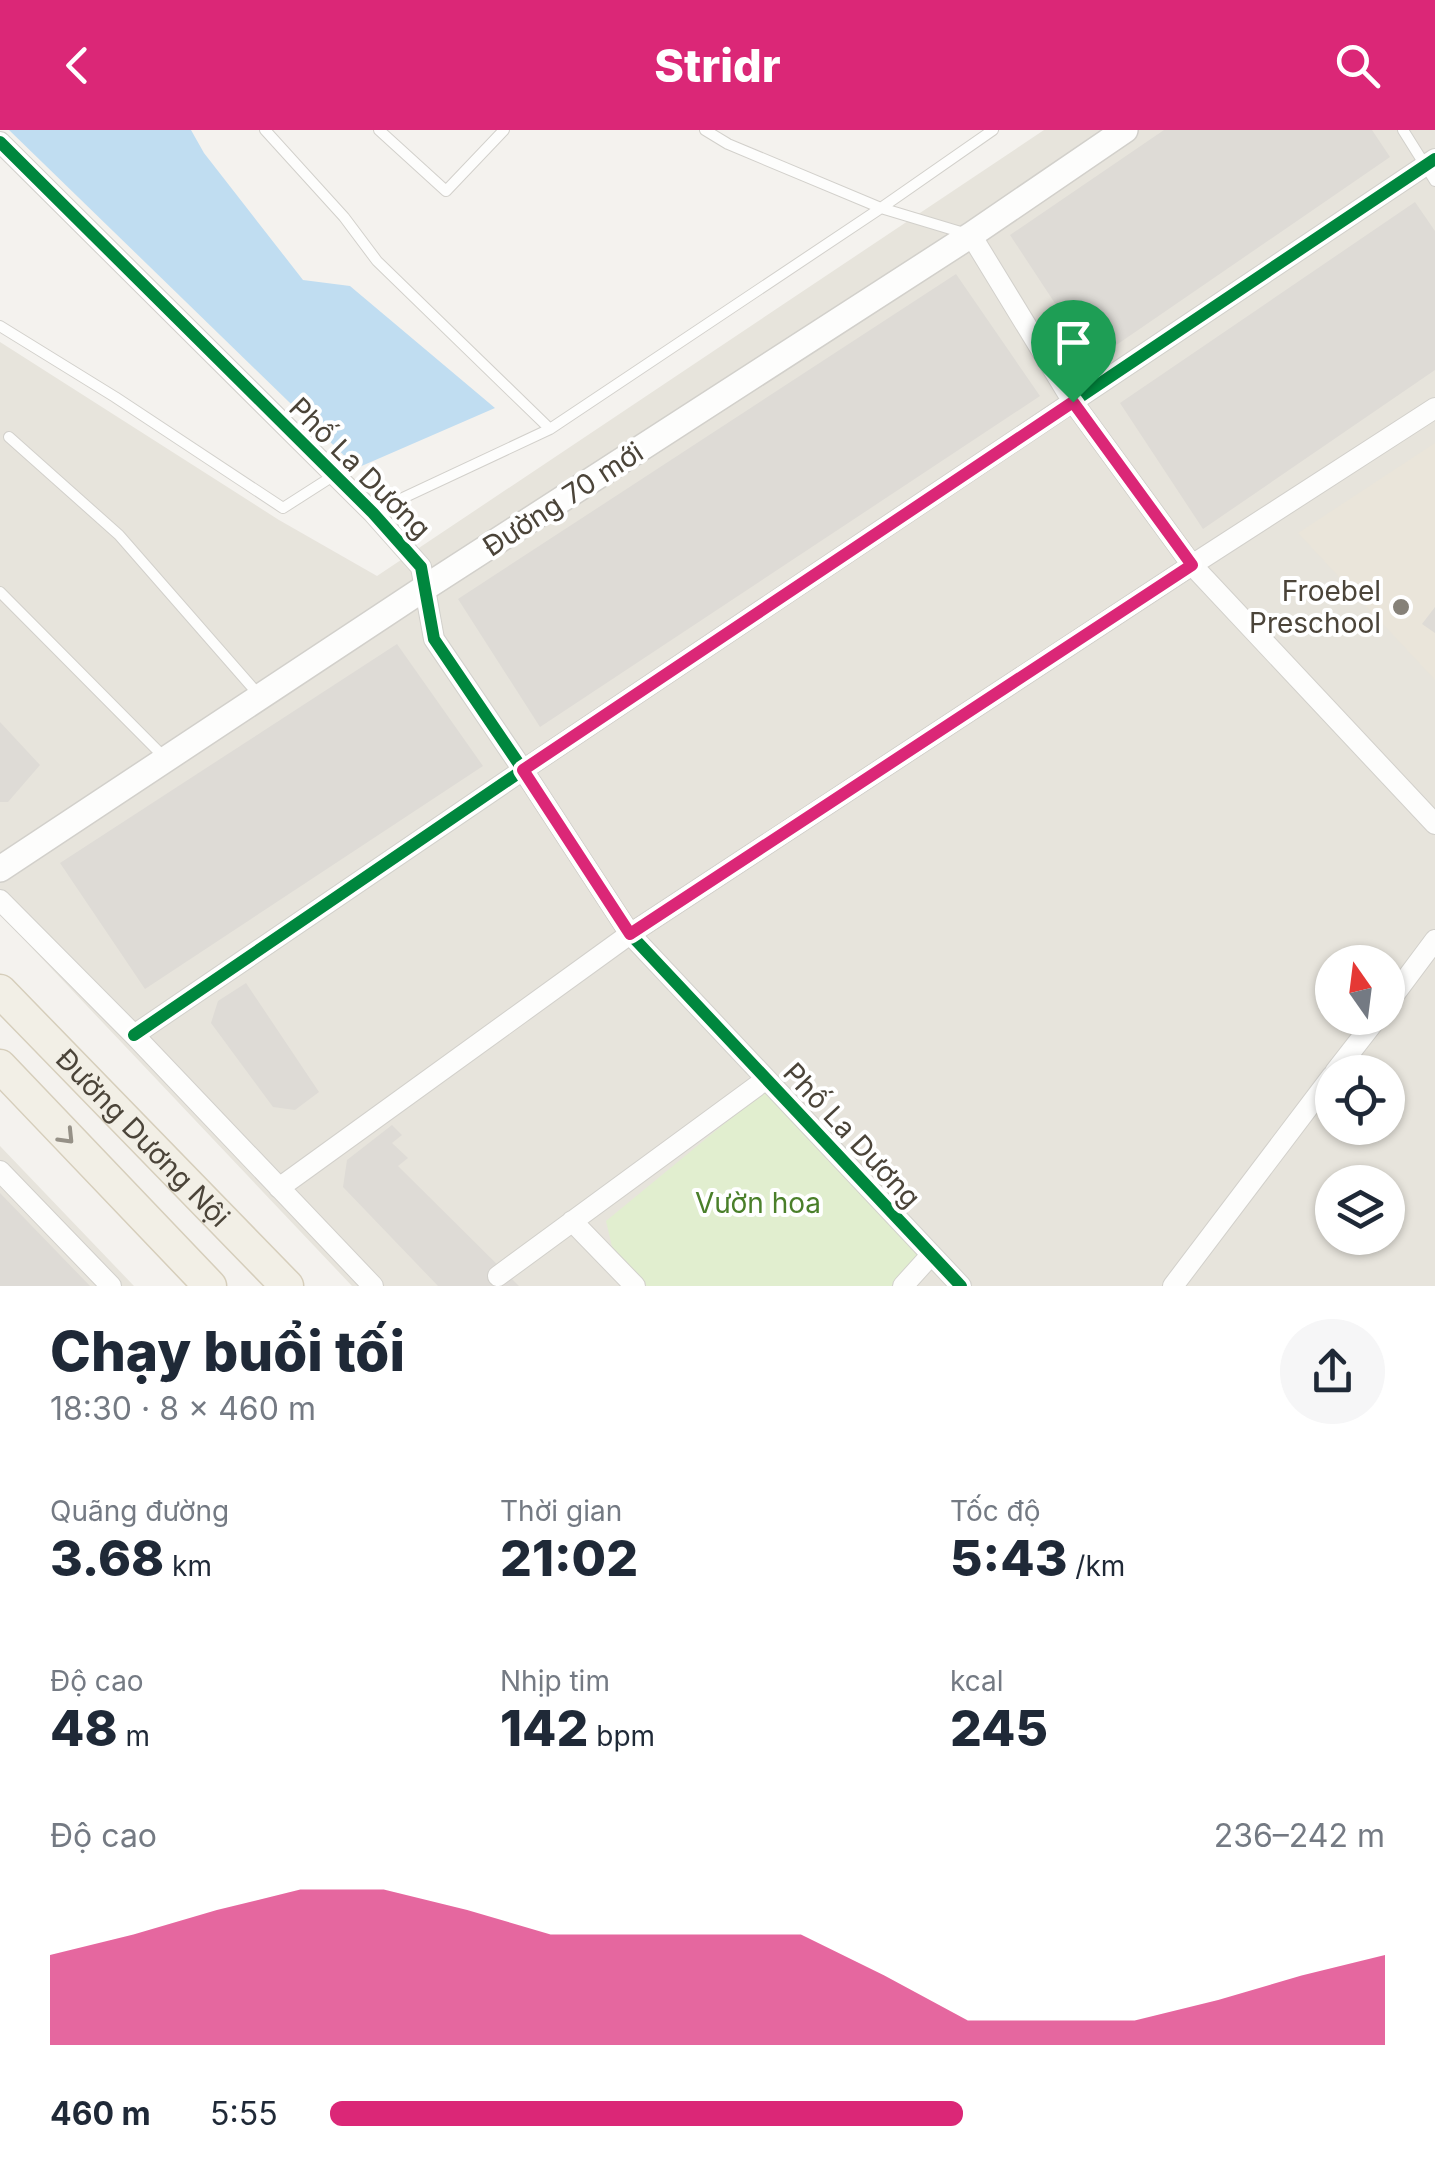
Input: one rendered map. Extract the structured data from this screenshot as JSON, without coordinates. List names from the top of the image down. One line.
{"streets":{"main road":["Đường Dương Nội"],"street":["Phố La Dương","Đường 70 mới"]},"crossings":[["Phố La Dương","Đường 70 mới"]],"parks":["Vườn hoa"],"places":["Froebel Preschool"],"north":"top","page":{"header":"Stridr","heading":["Chạy buổi tối","18:30 · 8 × 460 m"],"stats":[["Quãng đường","3.68 km"],["Thời gian","21:02"],["Tốc độ","5:43 /km"],["Độ cao","48 m"],["Nhịp tim","142 bpm"],["kcal","245"]],"chart":["Độ cao","236–242 m"],"list":[{"name":"460 m","note":"5:55"}]}}
